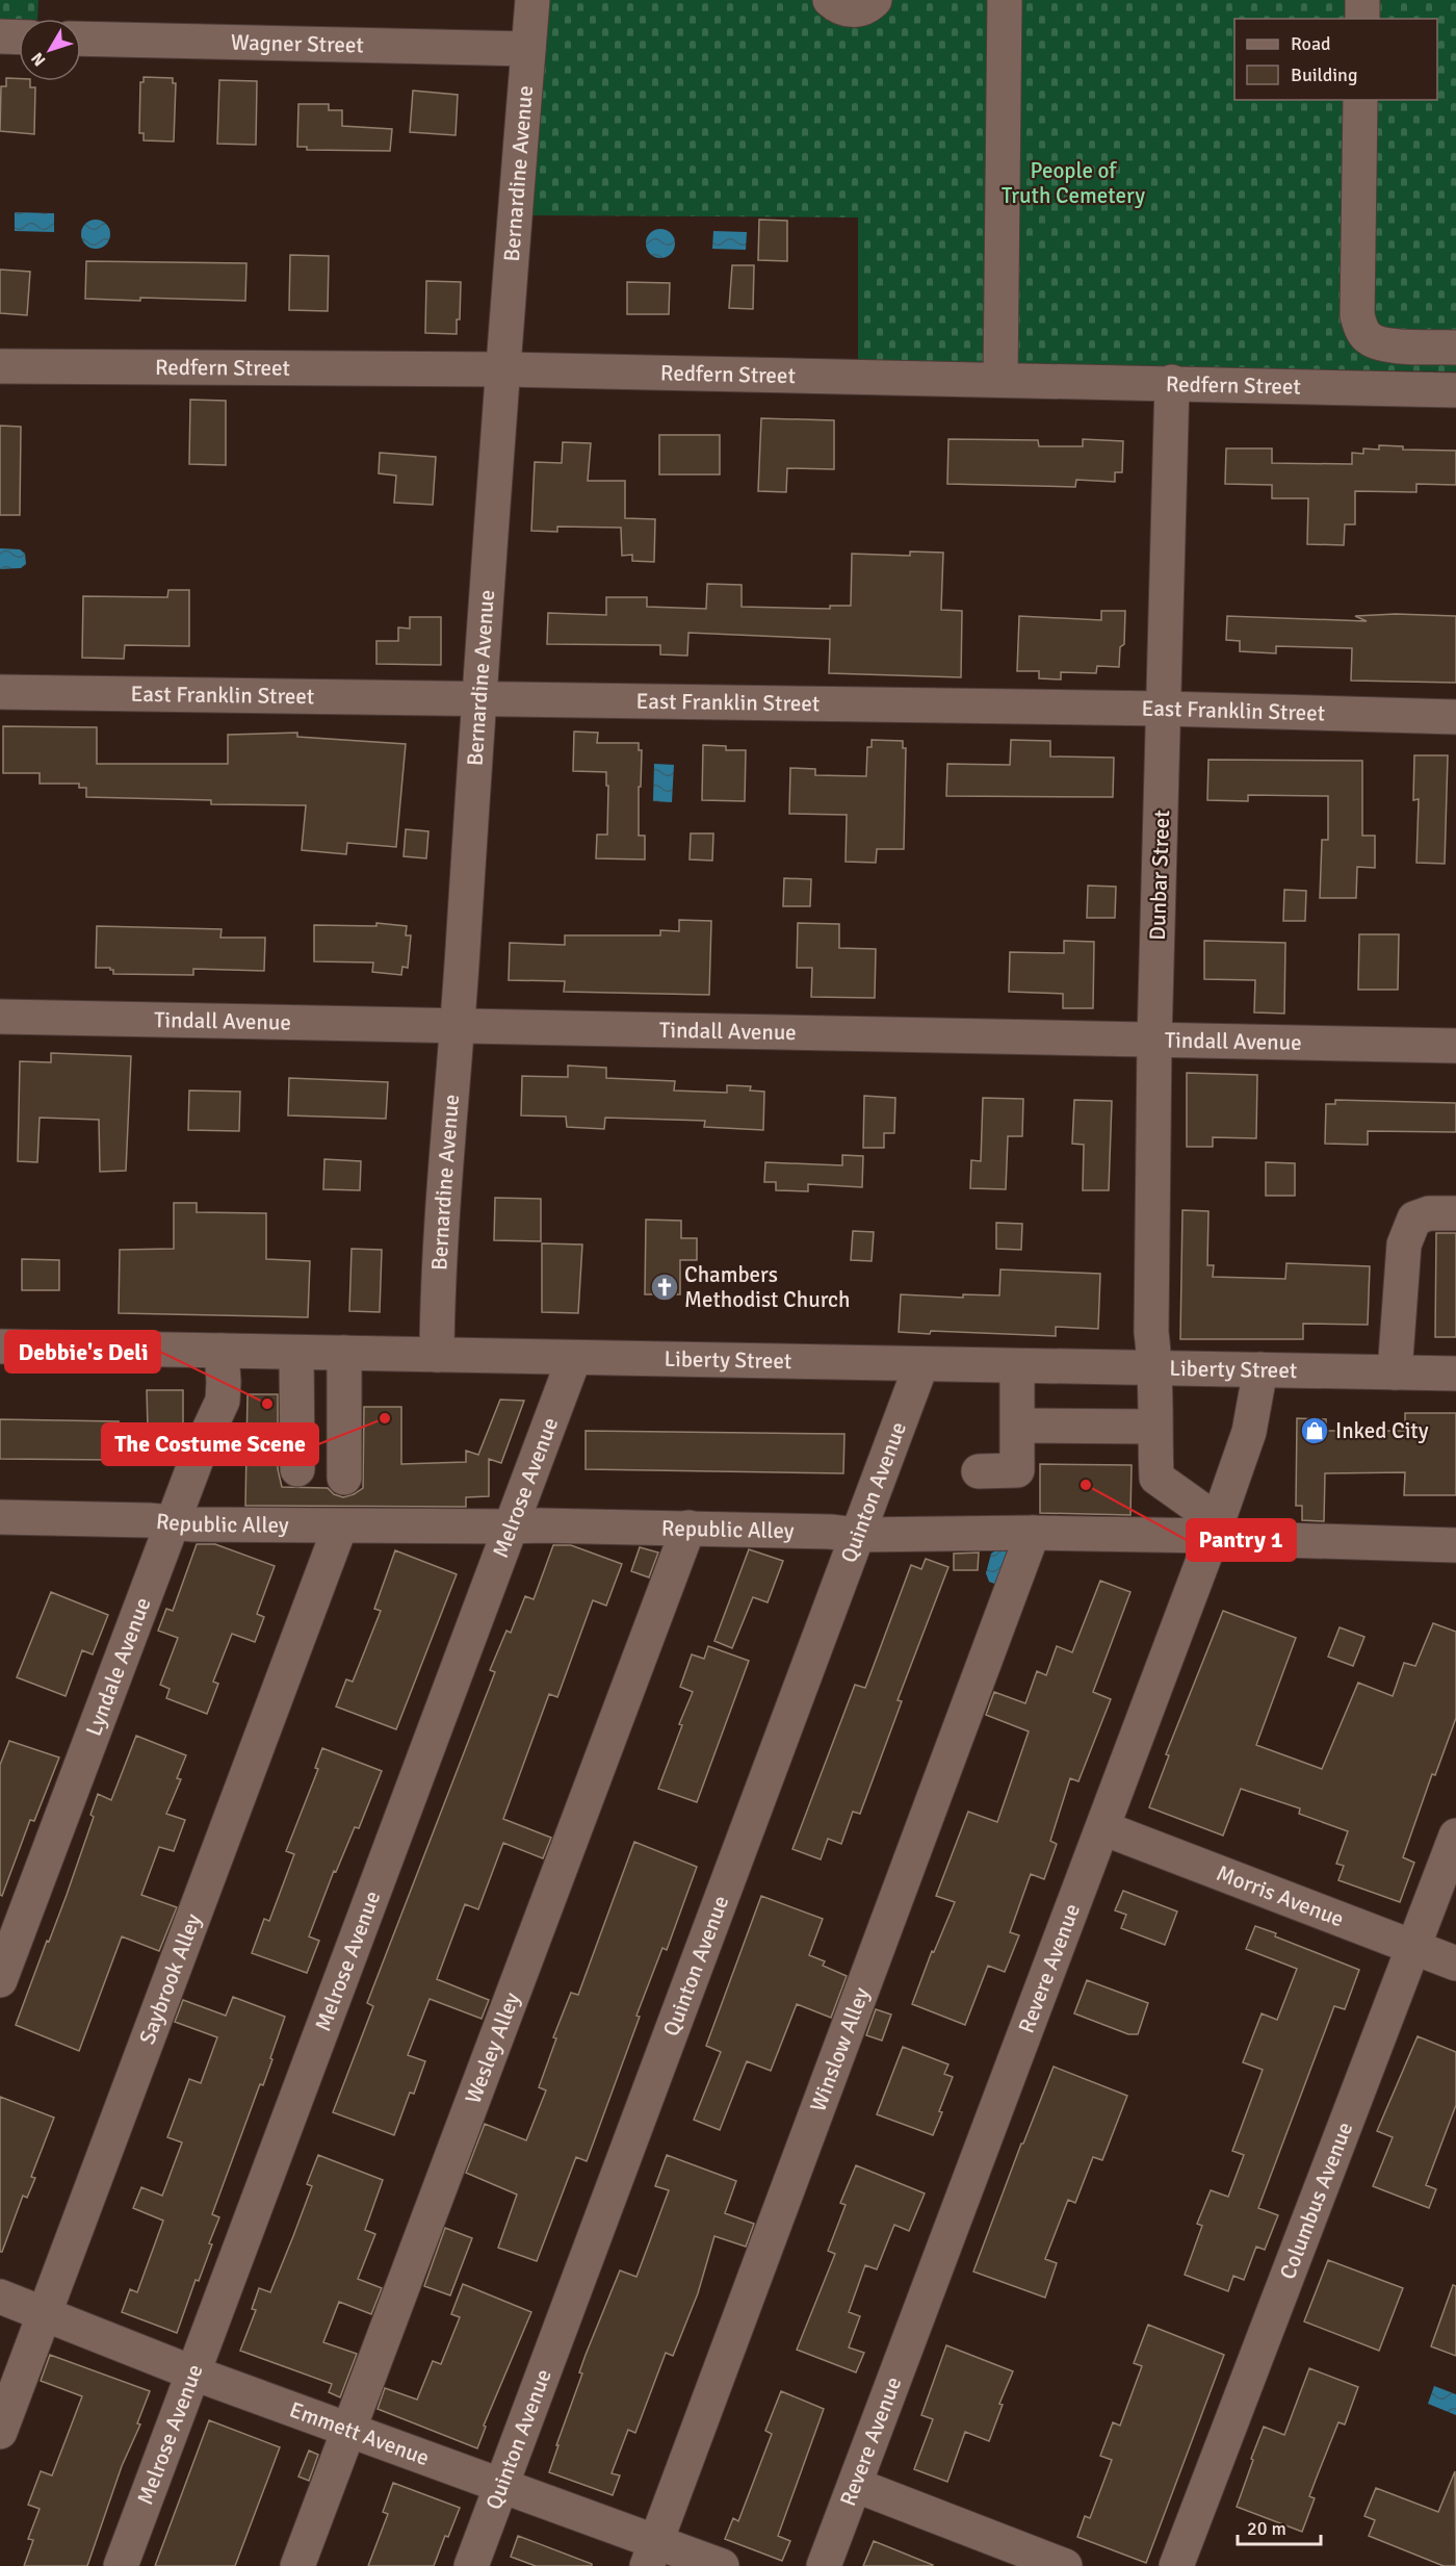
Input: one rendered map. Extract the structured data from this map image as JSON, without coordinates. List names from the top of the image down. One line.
{"streets":{"street":["Wagner Street","Bernardine Avenue","Redfern Street","East Franklin Street","Dunbar Street","Tindall Avenue","Liberty Street","Melrose Avenue","Quinton Avenue","Republic Alley","Lyndale Avenue","Morris Avenue","Revere Avenue","Saybrook Alley","Wesley Alley","Winslow Alley","Columbus Avenue","Emmett Avenue"]},"crossings":[["Wagner Street","Bernardine Avenue"],["Bernardine Avenue","Redfern Street"],["Bernardine Avenue","East Franklin Street"],["Bernardine Avenue","Tindall Avenue"],["Bernardine Avenue","Liberty Street"],["Redfern Street","Dunbar Street"],["East Franklin Street","Dunbar Street"],["Dunbar Street","Tindall Avenue"],["Dunbar Street","Liberty Street"],["Dunbar Street","Republic Alley"],["Dunbar Street","Revere Avenue"],["Liberty Street","Melrose Avenue"],["Liberty Street","Quinton Avenue"],["Liberty Street","Lyndale Avenue"],["Liberty Street","Revere Avenue"],["Melrose Avenue","Republic Alley"],["Melrose Avenue","Emmett Avenue"],["Quinton Avenue","Republic Alley"],["Quinton Avenue","Emmett Avenue"],["Republic Alley","Lyndale Avenue"],["Republic Alley","Revere Avenue"],["Republic Alley","Saybrook Alley"],["Republic Alley","Wesley Alley"],["Republic Alley","Winslow Alley"],["Morris Avenue","Revere Avenue"],["Morris Avenue","Columbus Avenue"],["Saybrook Alley","Emmett Avenue"],["Wesley Alley","Emmett Avenue"],["Winslow Alley","Emmett Avenue"]],"parks":["People of Truth Cemetery"],"places":{"church":["Chambers Methodist Church"],"other":["Debbie's Deli","The Costume Scene","Pantry 1"],"shop":["Inked City"]},"legend":["Road","Building"],"scale_bar":"20 m","north":"bottom left"}
